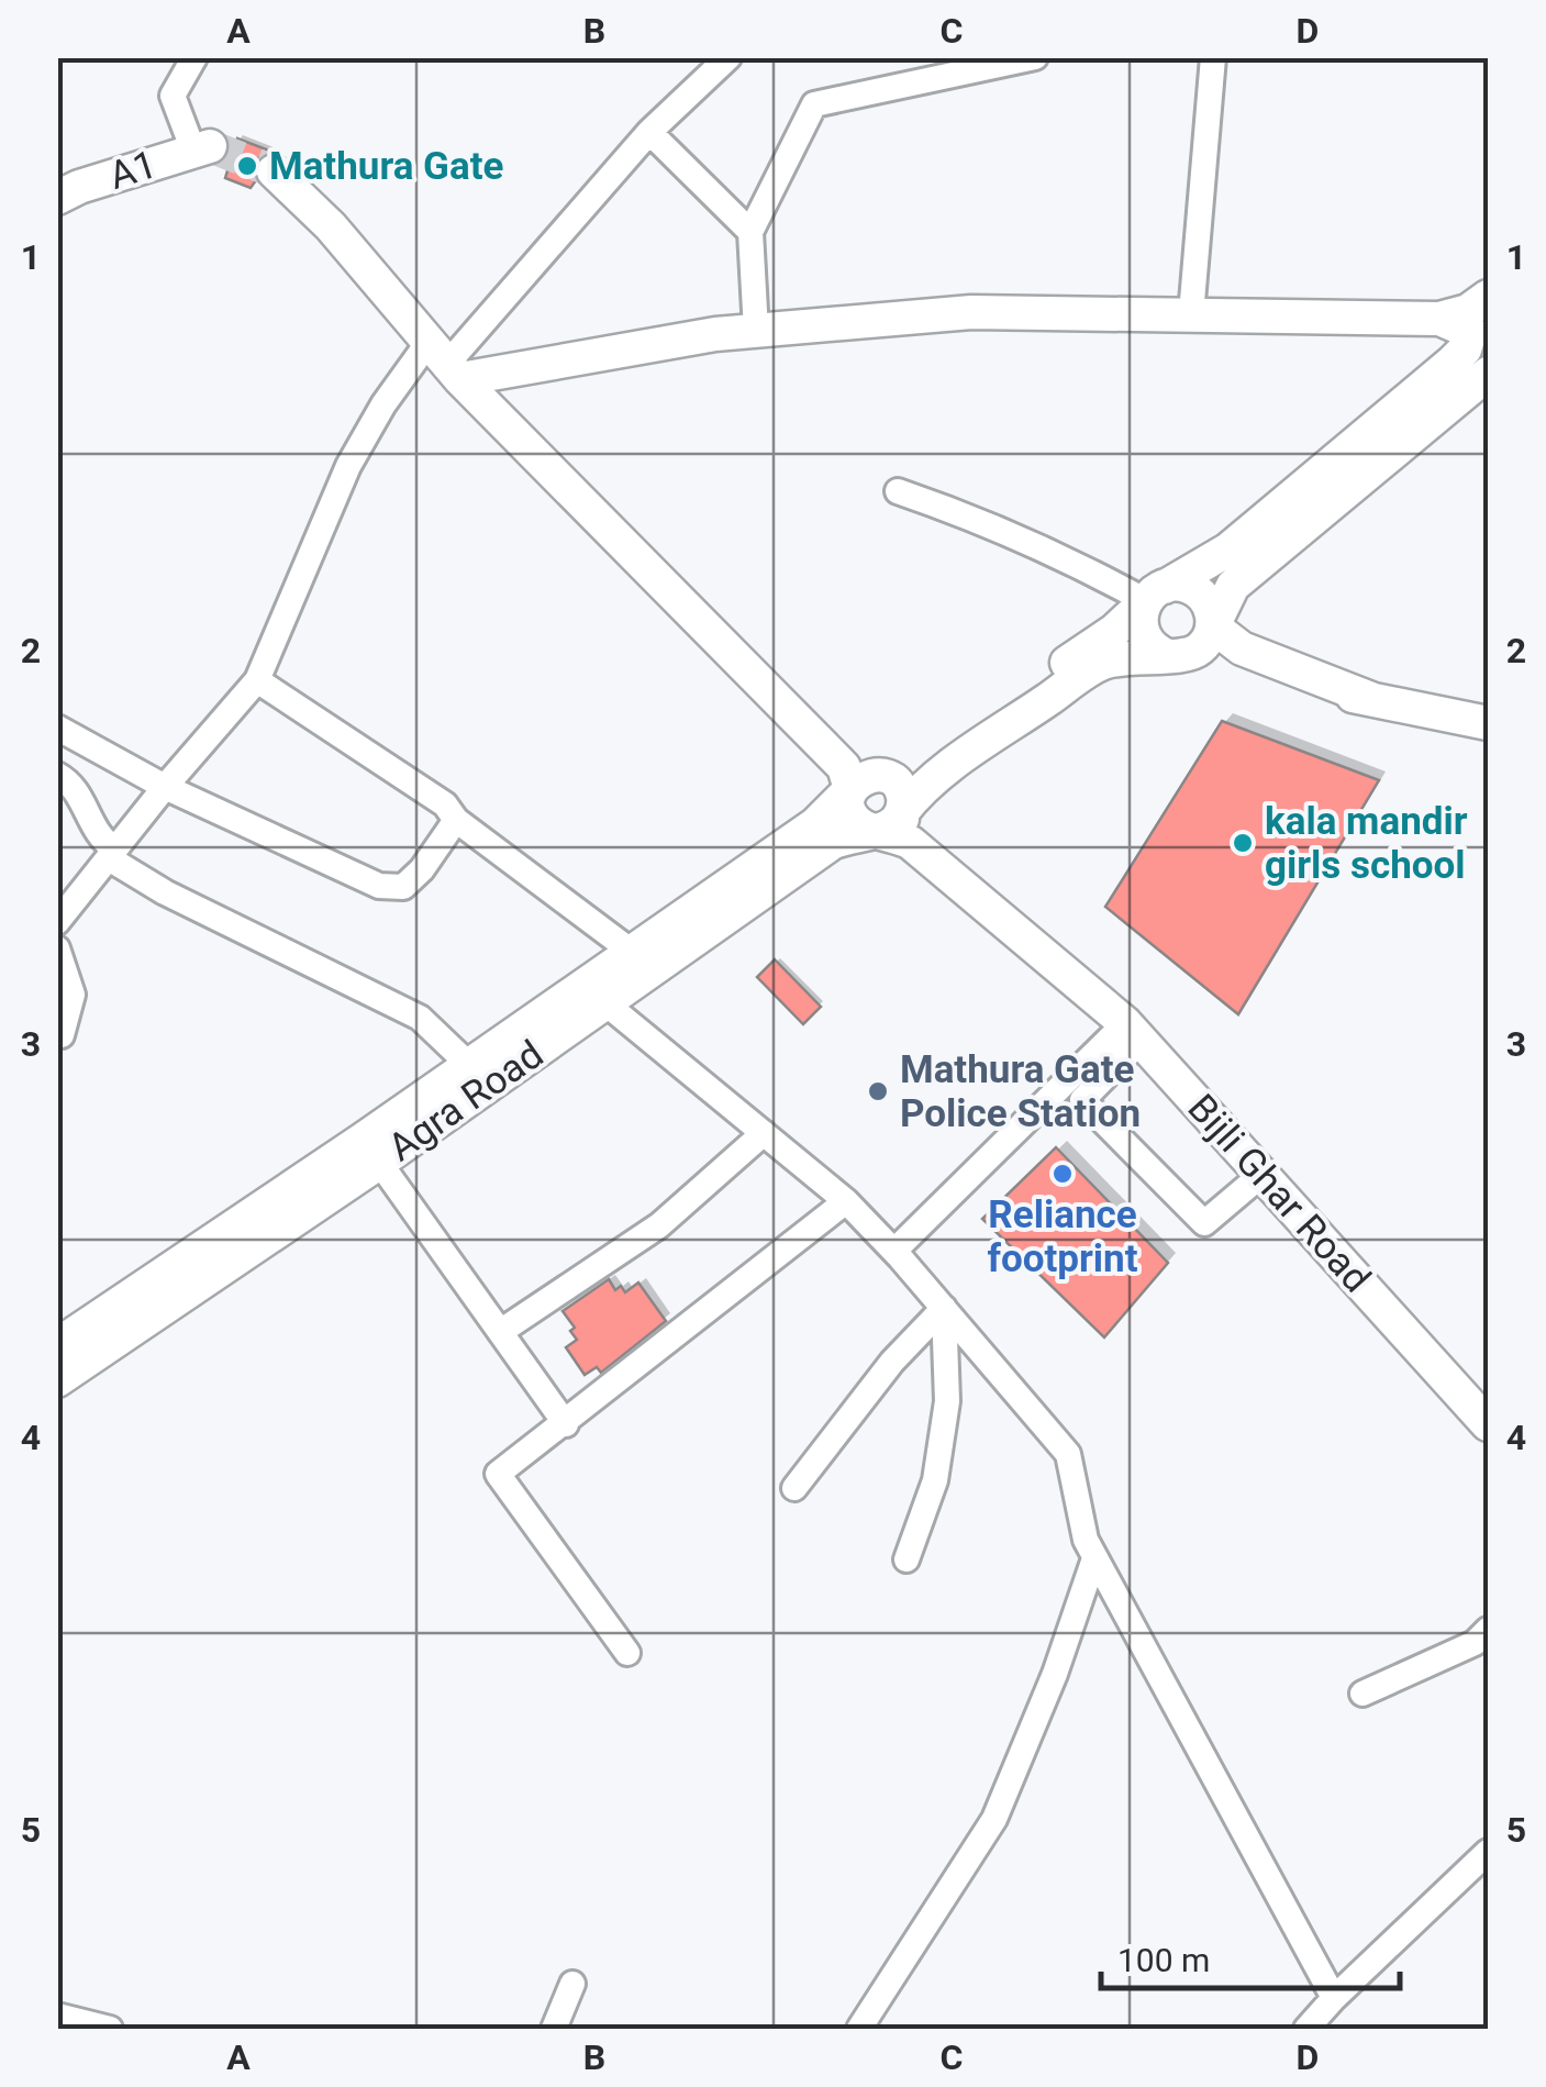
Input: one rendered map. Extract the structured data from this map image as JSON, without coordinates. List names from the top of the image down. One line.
{"streets":{"main road":["A1","Agra Road","Bijli Ghar Road"]},"crossings":[["Agra Road","Bijli Ghar Road"]],"places":["Mathura Gate","kala mandir girls school","Mathura Gate Police Station","Reliance footprint"],"scale_bar":"100 m","grid":{"columns":["A","B","C","D"],"rows":["1","2","3","4","5"]}}
